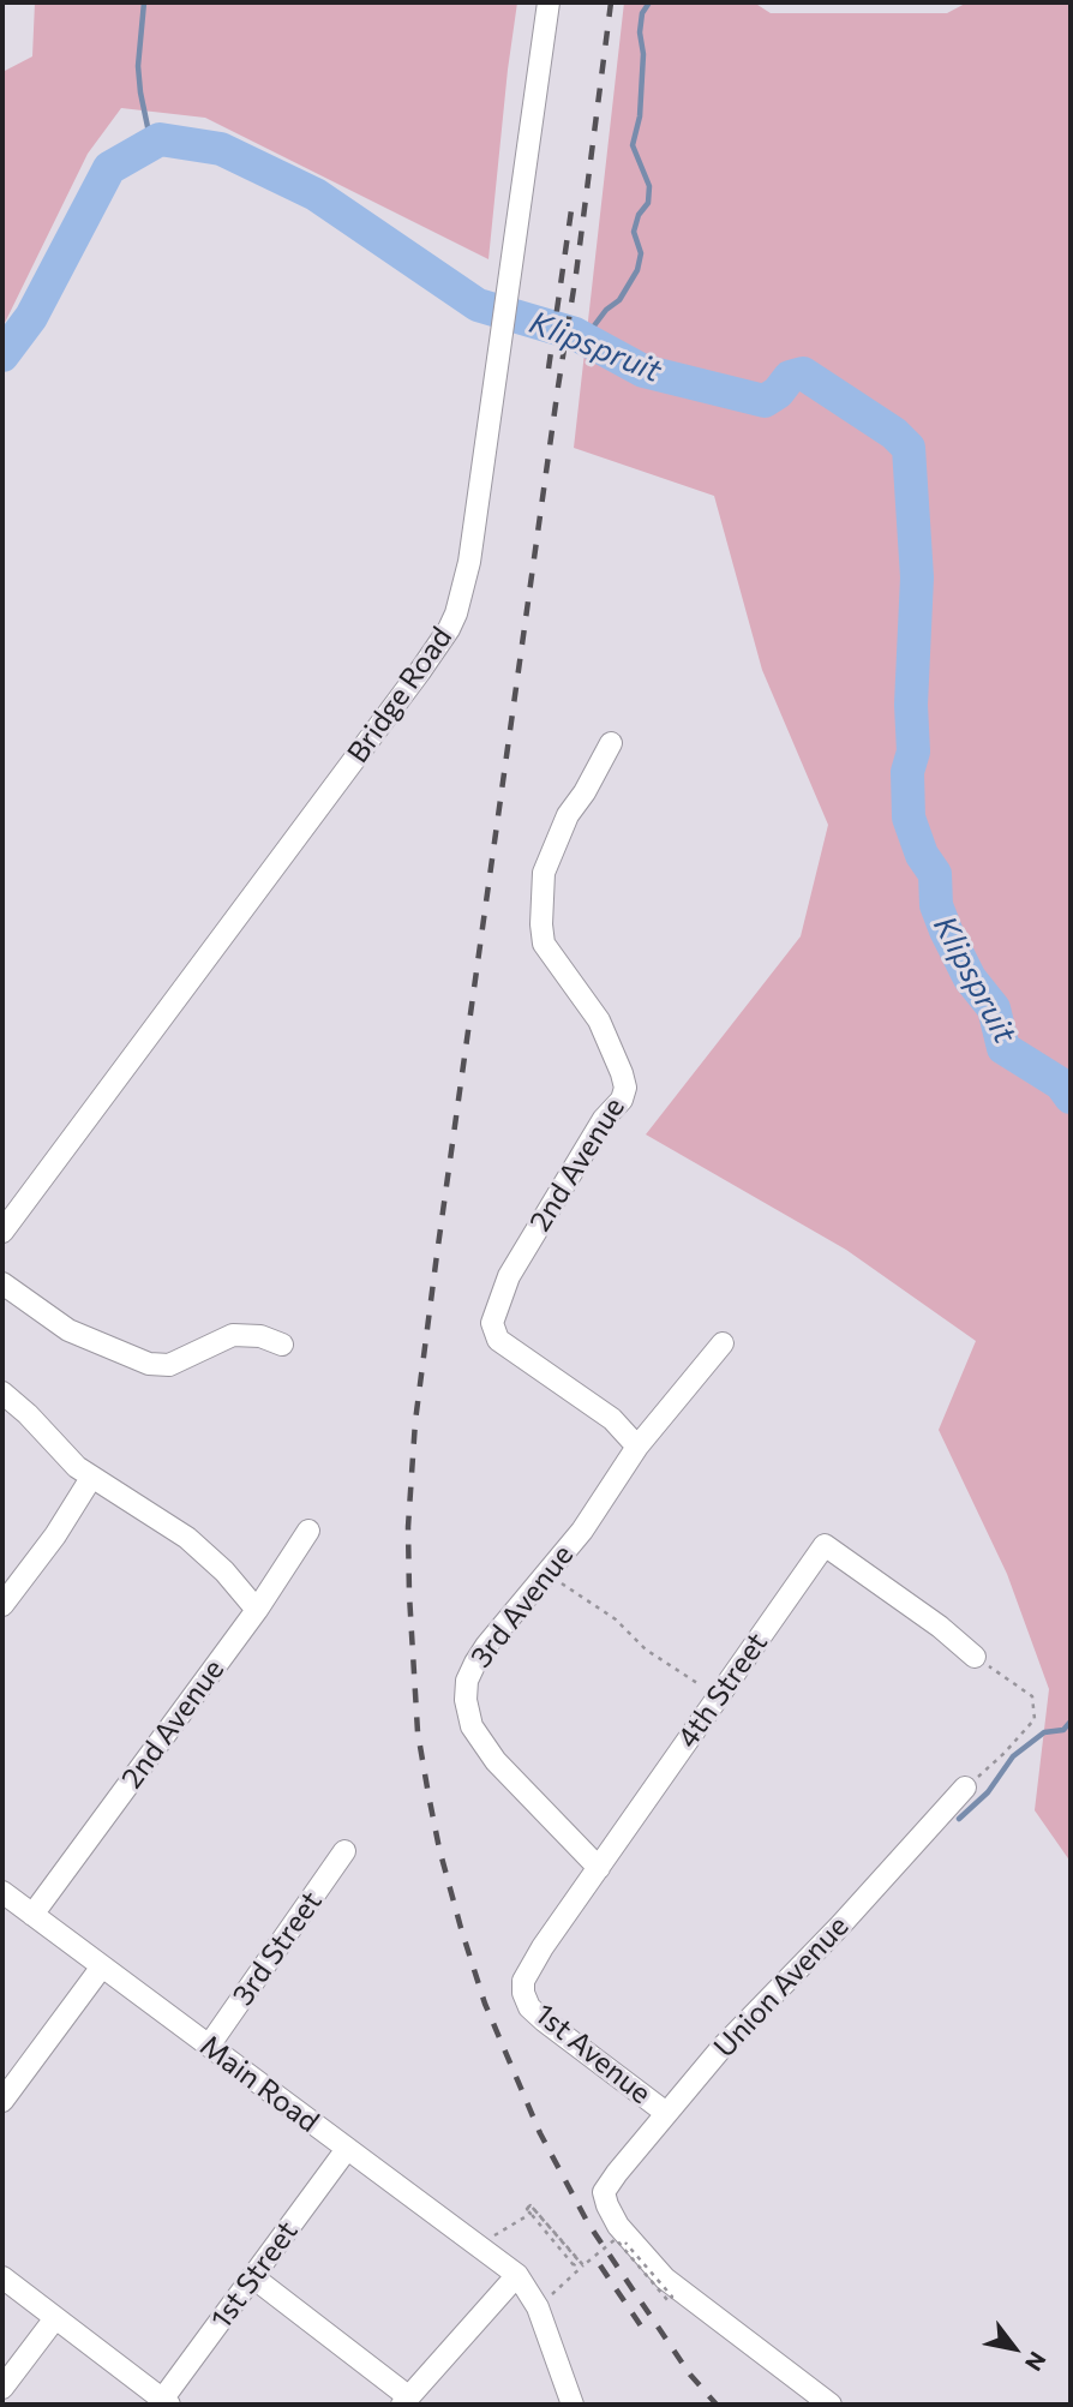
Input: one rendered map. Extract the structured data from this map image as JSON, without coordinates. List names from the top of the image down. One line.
{"streets":{"street":["Bridge Road","2nd Avenue","3rd Avenue","4th Street","3rd Street","Union Avenue","1st Avenue","Main Road","1st Street"]},"crossings":[["2nd Avenue","3rd Avenue"],["2nd Avenue","Main Road"],["3rd Avenue","4th Street"],["4th Street","1st Avenue"],["3rd Street","Main Road"],["Union Avenue","1st Avenue"],["Main Road","1st Street"]],"water":["Klipspruit"],"north":"bottom right"}
